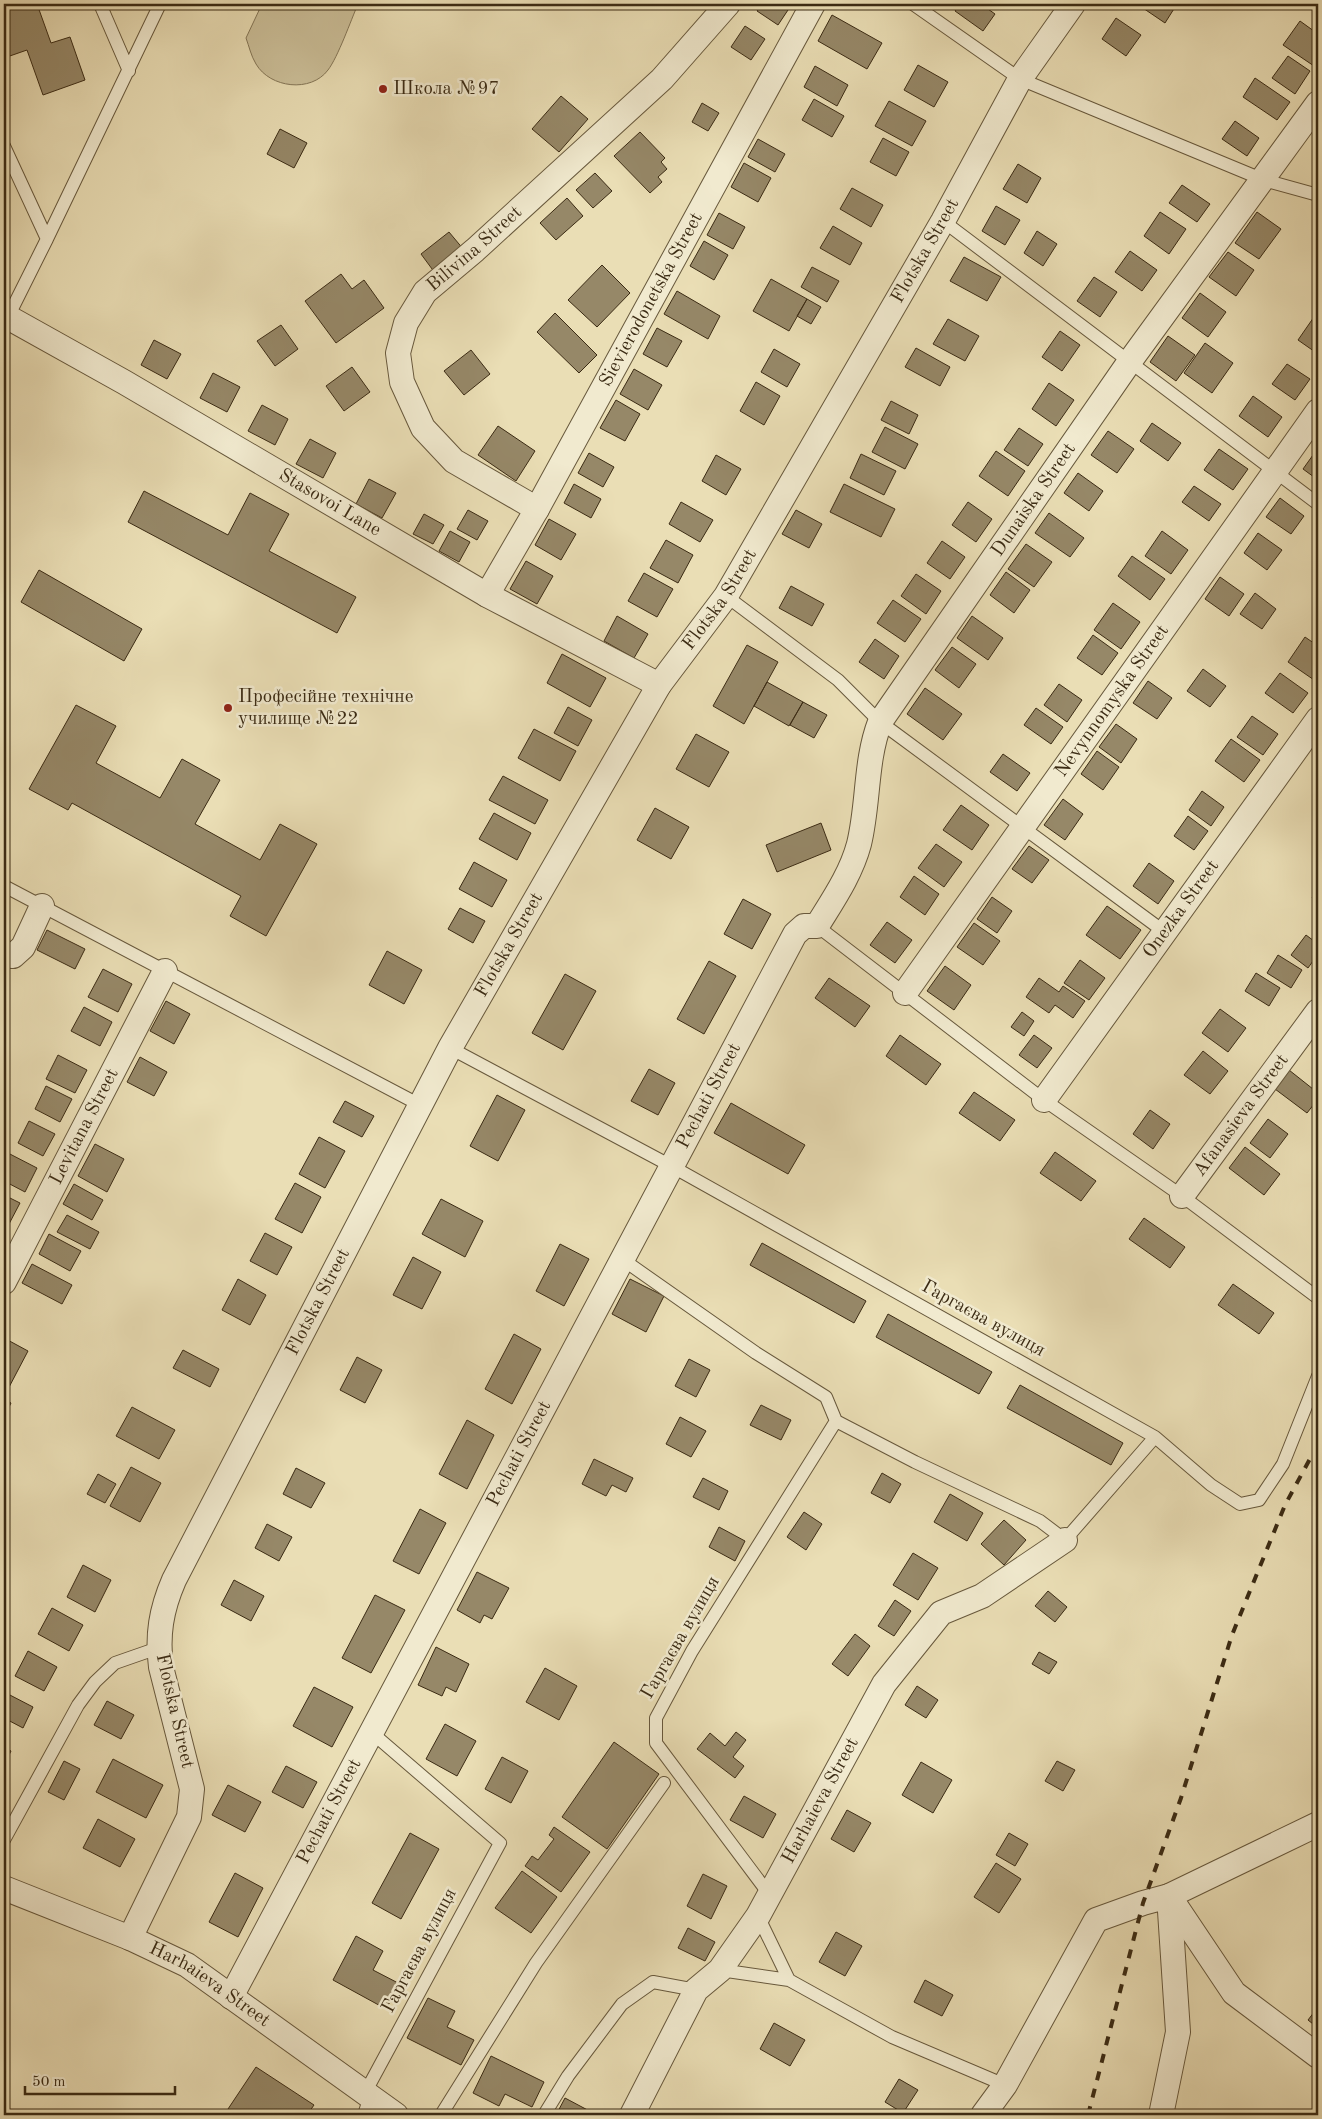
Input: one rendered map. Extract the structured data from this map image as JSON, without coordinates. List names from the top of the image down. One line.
{"streets":{"street":["Bilivina Street","Flotska Street","Sievierodonetska Street","Dunaiska Street","Stasovoi Lane","Nevynnomyska Street","Onezka Street","Pechati Street","Afanasieva Street","Levitana Street","Harhaieva Street"],"lane":["Гаргаєва вулиця"]},"crossings":[["Bilivina Street","Sievierodonetska Street"],["Flotska Street","Stasovoi Lane"],["Flotska Street","Гаргаєва вулиця"],["Flotska Street","Harhaieva Street"],["Sievierodonetska Street","Stasovoi Lane"],["Dunaiska Street","Pechati Street"],["Pechati Street","Гаргаєва вулиця"],["Pechati Street","Harhaieva Street"],["Гаргаєва вулиця","Harhaieva Street"]],"places":["Школа №97","Професійне технічне училище №22"],"scale_bar":"50 m"}
